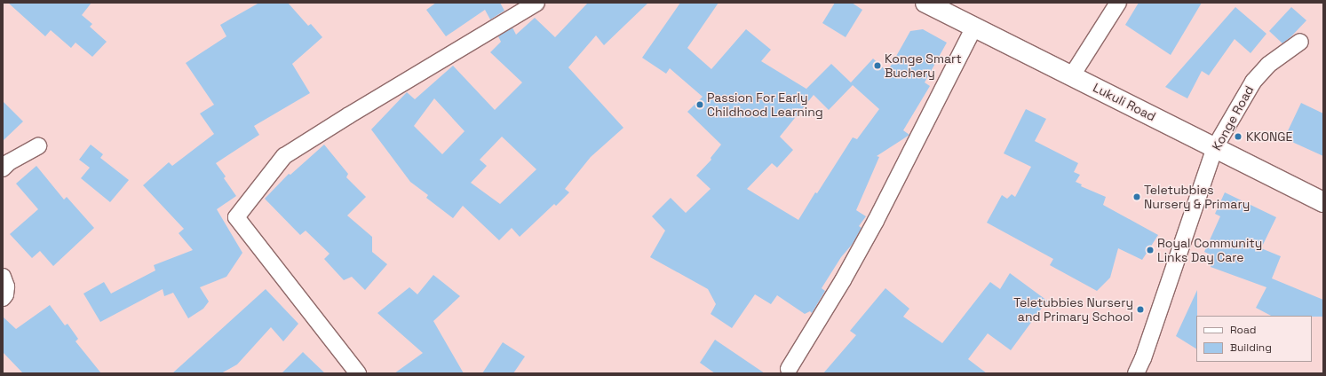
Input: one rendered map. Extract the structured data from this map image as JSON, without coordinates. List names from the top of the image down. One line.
{"streets":{"street":["Lukuli Road","Konge Road"]},"crossings":[["Lukuli Road","Konge Road"]],"places":["Konge Smart Buchery","Passion For Early Childhood Learning","KKONGE","Teletubbies Nursery & Primary","Royal Community Links Day Care","Teletubbies Nursery and Primary School"],"legend":["Road","Building"]}
